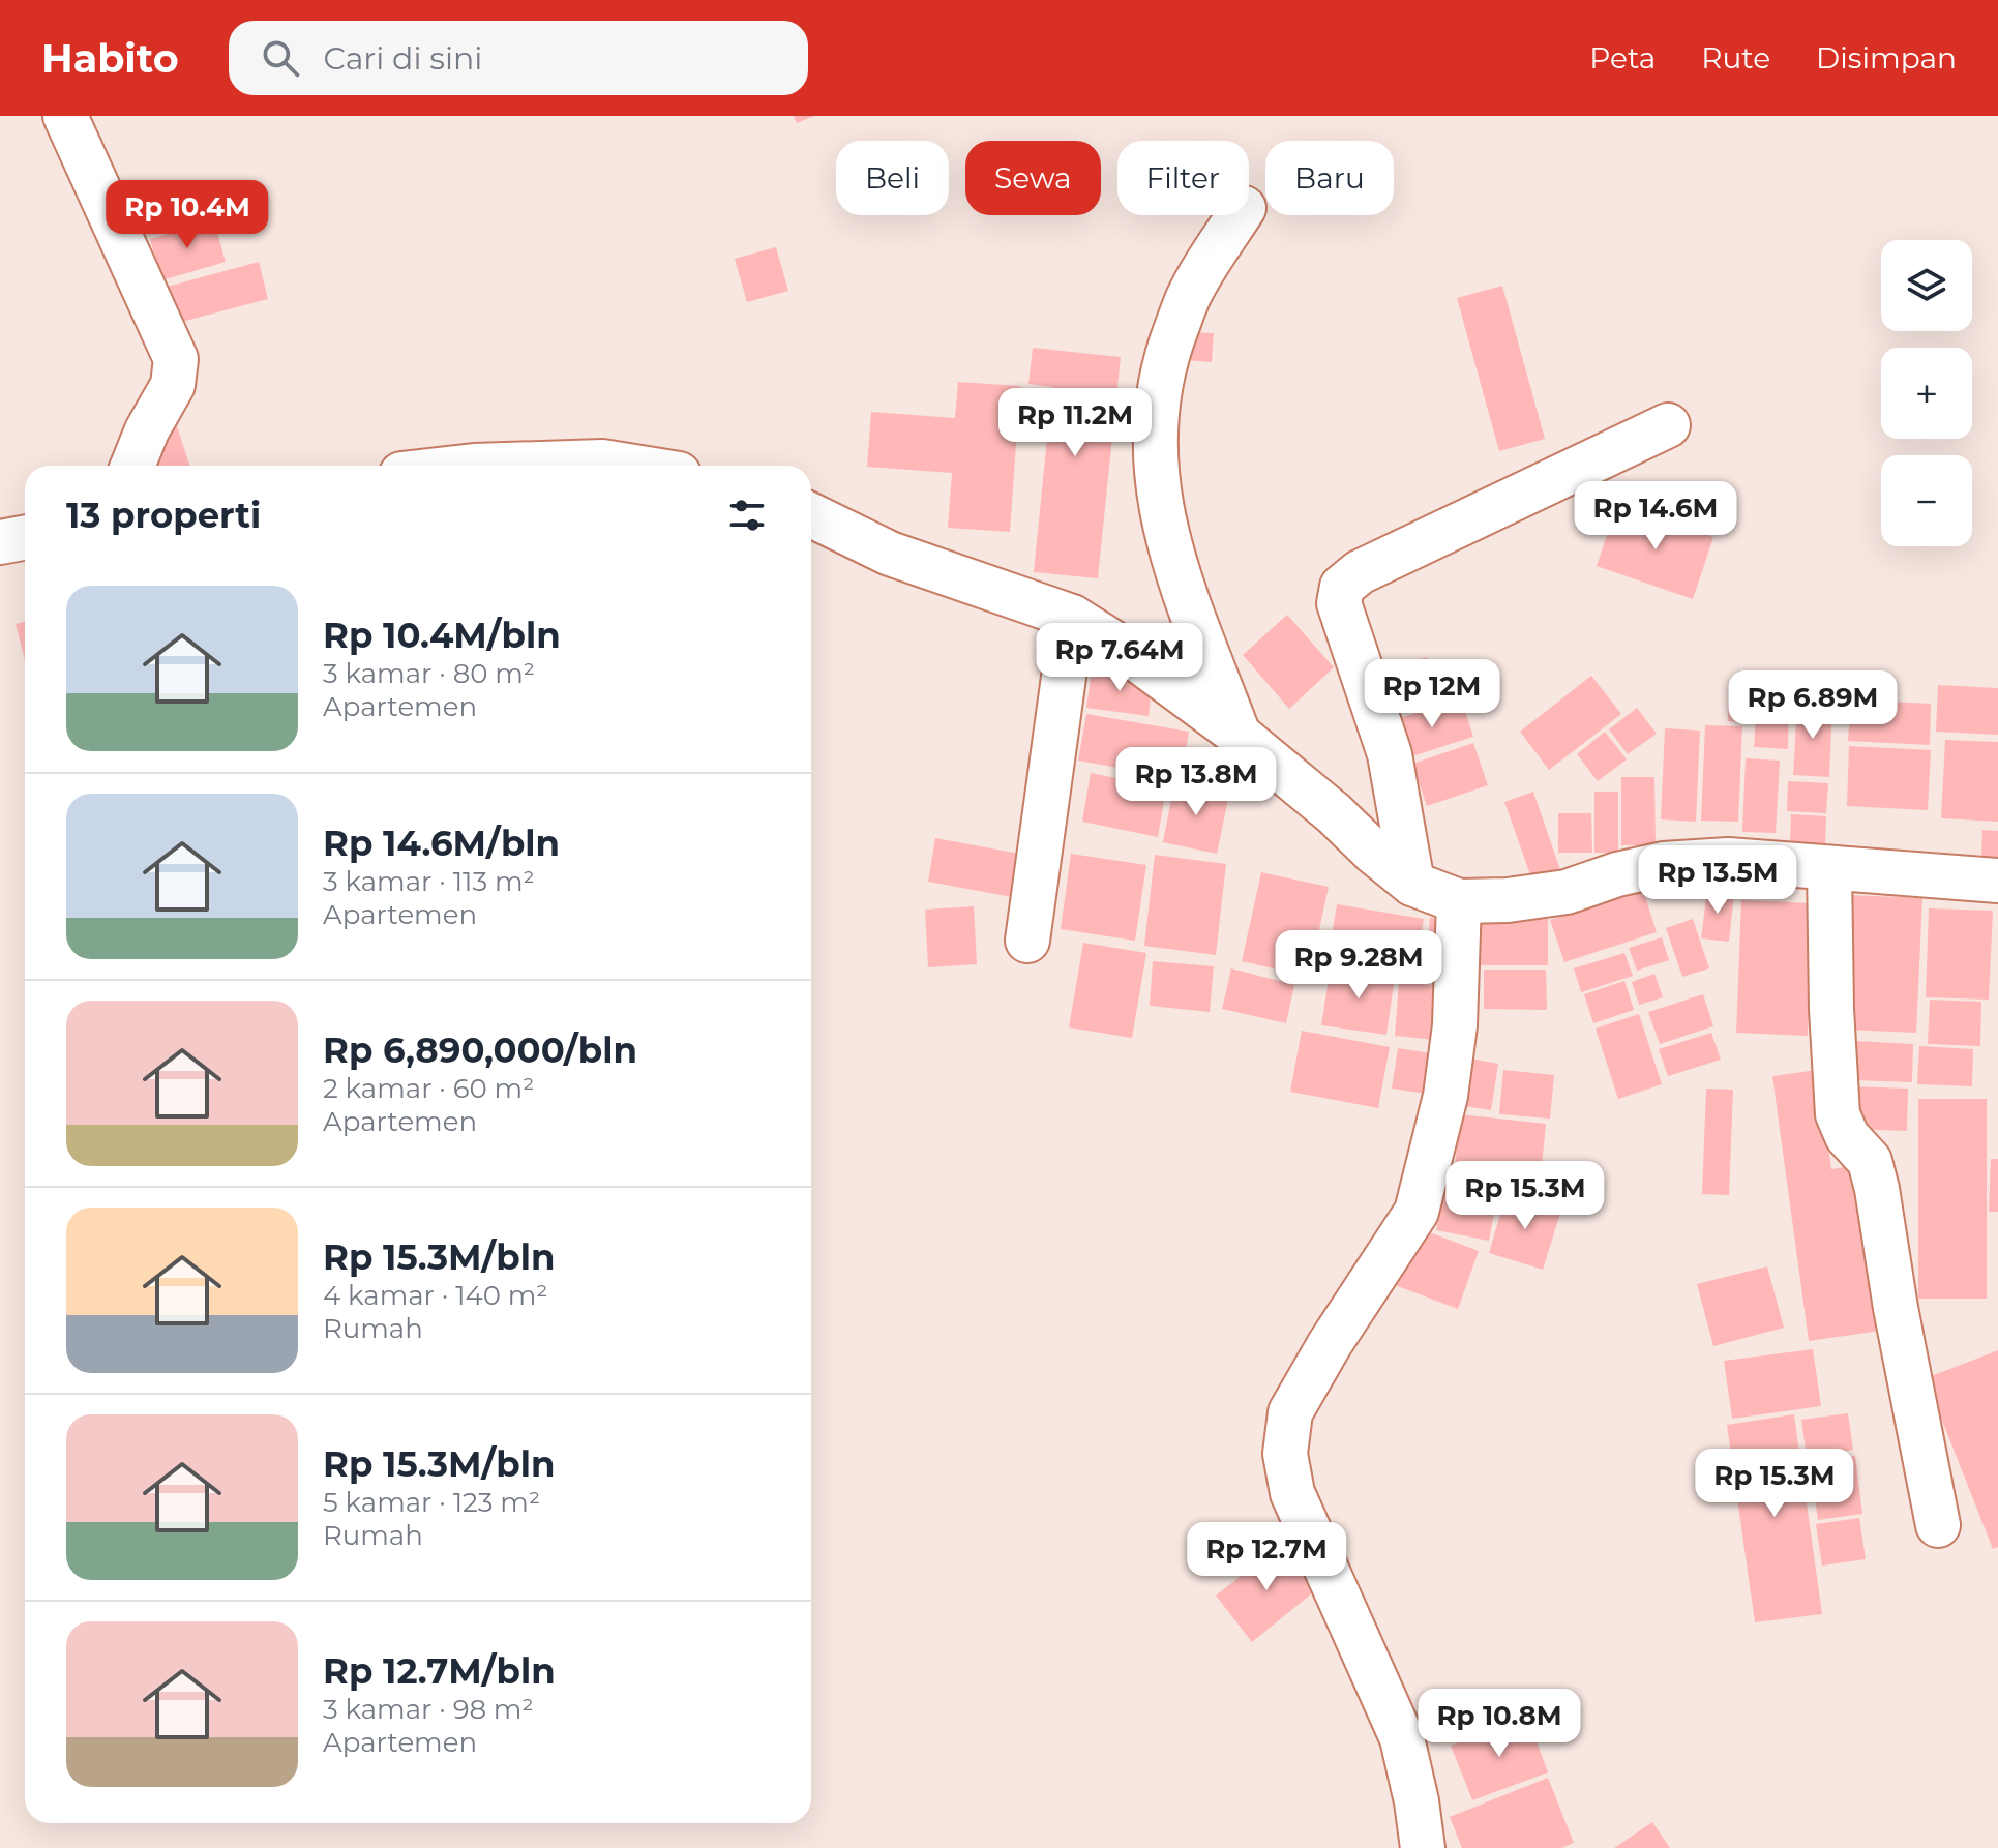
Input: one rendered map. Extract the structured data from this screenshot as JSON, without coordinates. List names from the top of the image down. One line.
{"page":{"header":"Habito","search":"Cari di sini","nav":["Peta","Rute","Disimpan"],"chip":["Beli","Sewa","Filter","Baru"],"price":["Rp 10.4M","Rp 11.2M","Rp 14.6M","Rp 7.64M","Rp 12M","Rp 6.89M","Rp 13.8M","Rp 13.5M","Rp 9.28M","Rp 15.3M","Rp 15.3M","Rp 12.7M","Rp 10.8M"],"map_buttons":["+","−"],"heading":"13 properti","list":[{"name":"Rp 10.4M/bln","note":"3 kamar · 80 m² · Apartemen"},{"name":"Rp 14.6M/bln","note":"3 kamar · 113 m² · Apartemen"},{"name":"Rp 6,890,000/bln","note":"2 kamar · 60 m² · Apartemen"},{"name":"Rp 15.3M/bln","note":"4 kamar · 140 m² · Rumah"},{"name":"Rp 15.3M/bln","note":"5 kamar · 123 m² · Rumah"},{"name":"Rp 12.7M/bln","note":"3 kamar · 98 m² · Apartemen"}]}}
